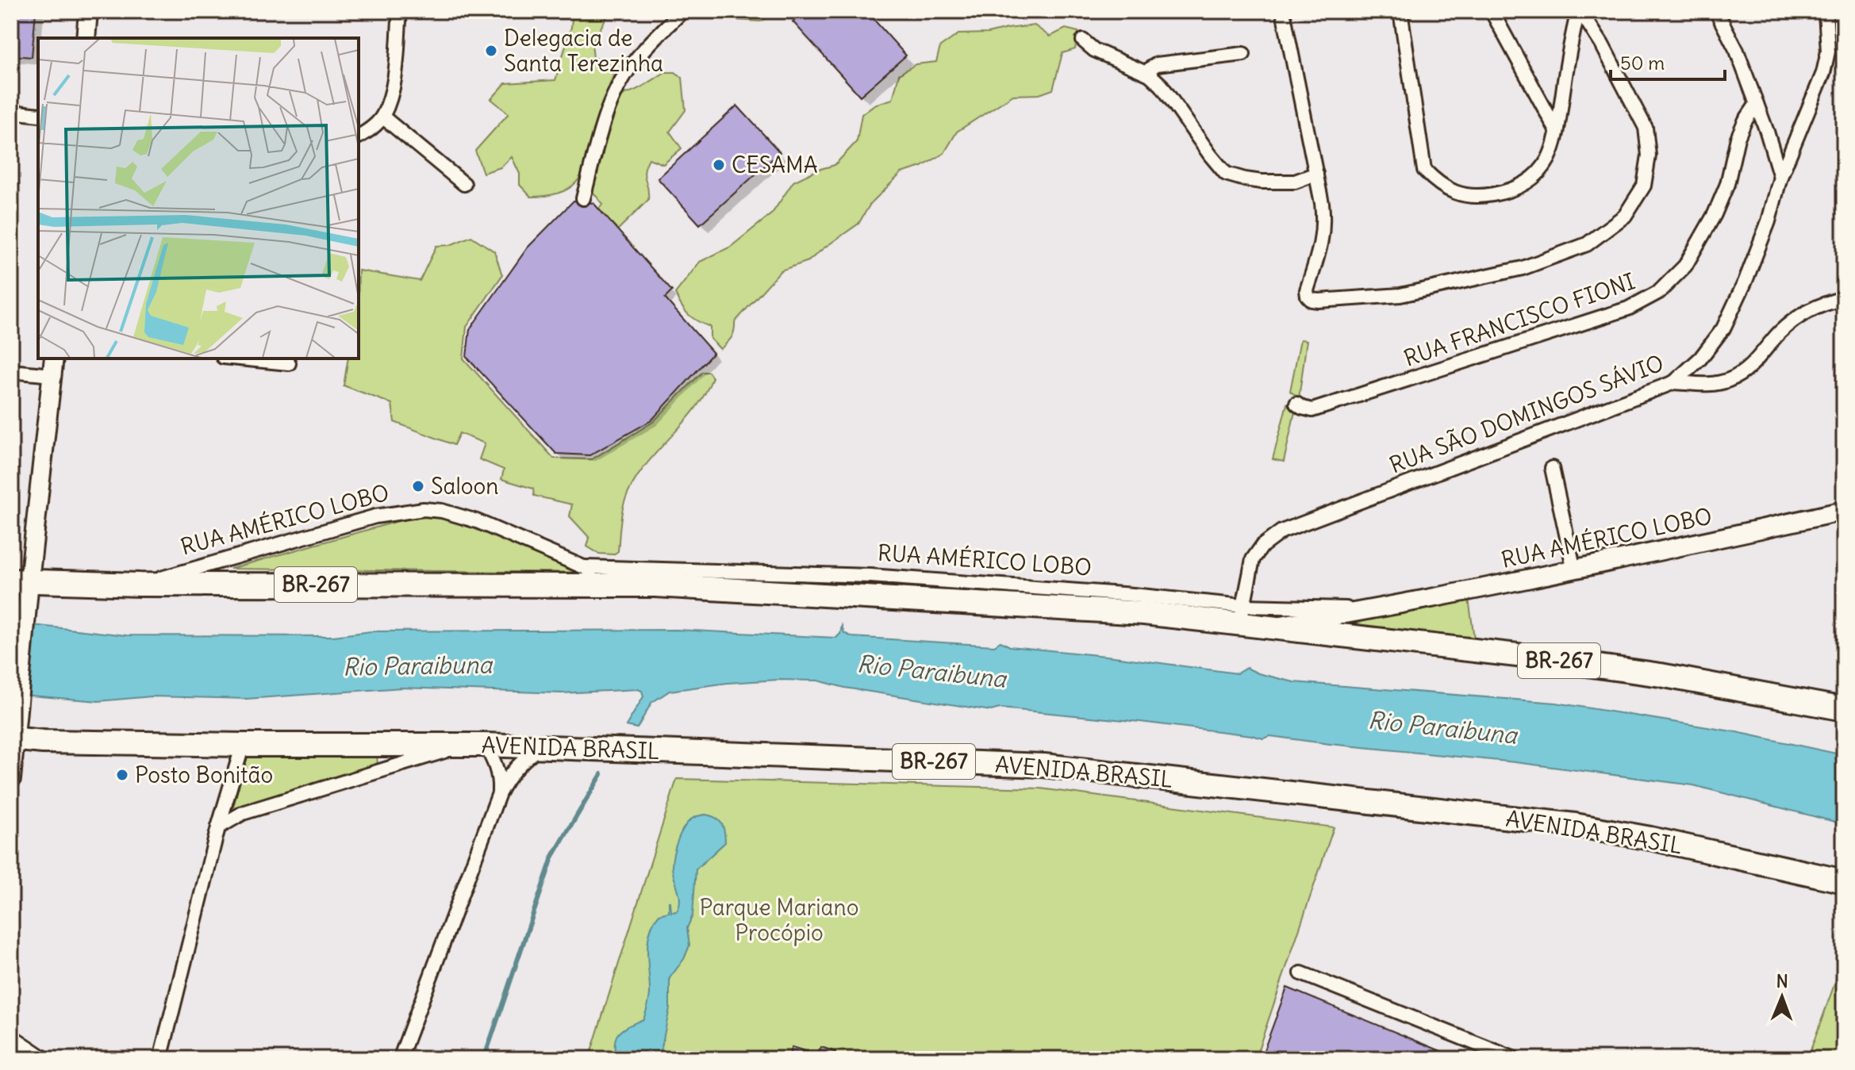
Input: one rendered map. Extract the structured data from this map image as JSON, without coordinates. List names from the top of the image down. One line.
{"streets":{"highway":["BR-267","AVENIDA BRASIL"],"main road":["RUA AMÉRICO LOBO"],"street":["RUA FRANCISCO FIONI","RUA SÃO DOMINGOS SÁVIO"]},"crossings":[["RUA SÃO DOMINGOS SÁVIO","RUA AMÉRICO LOBO"],["RUA SÃO DOMINGOS SÁVIO","BR-267"],["RUA AMÉRICO LOBO","BR-267"]],"water":["Rio Paraibuna"],"parks":["Parque Mariano Procópio"],"places":["Delegacia de Santa Terezinha","CESAMA","Saloon","Posto Bonitão"],"scale_bar":"50 m","north":"top"}
